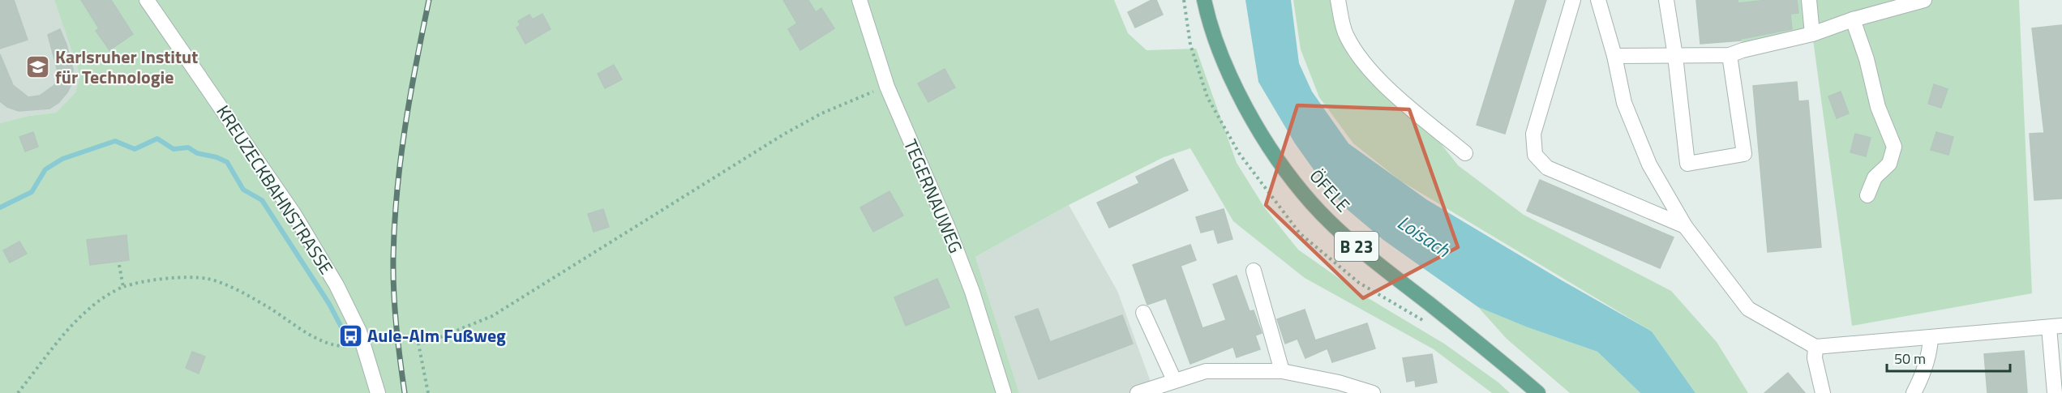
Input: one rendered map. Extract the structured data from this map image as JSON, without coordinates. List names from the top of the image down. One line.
{"streets":{"main road":["ÖFELE","B 23"],"street":["KREUZECKBAHNSTRASSE","TEGERNAUWEG"]},"water":["Loisach"],"places":{"school or university":["Karlsruher Institut für Technologie"],"bus stop":["Aule-Alm Fußweg"]},"scale_bar":"50 m"}
